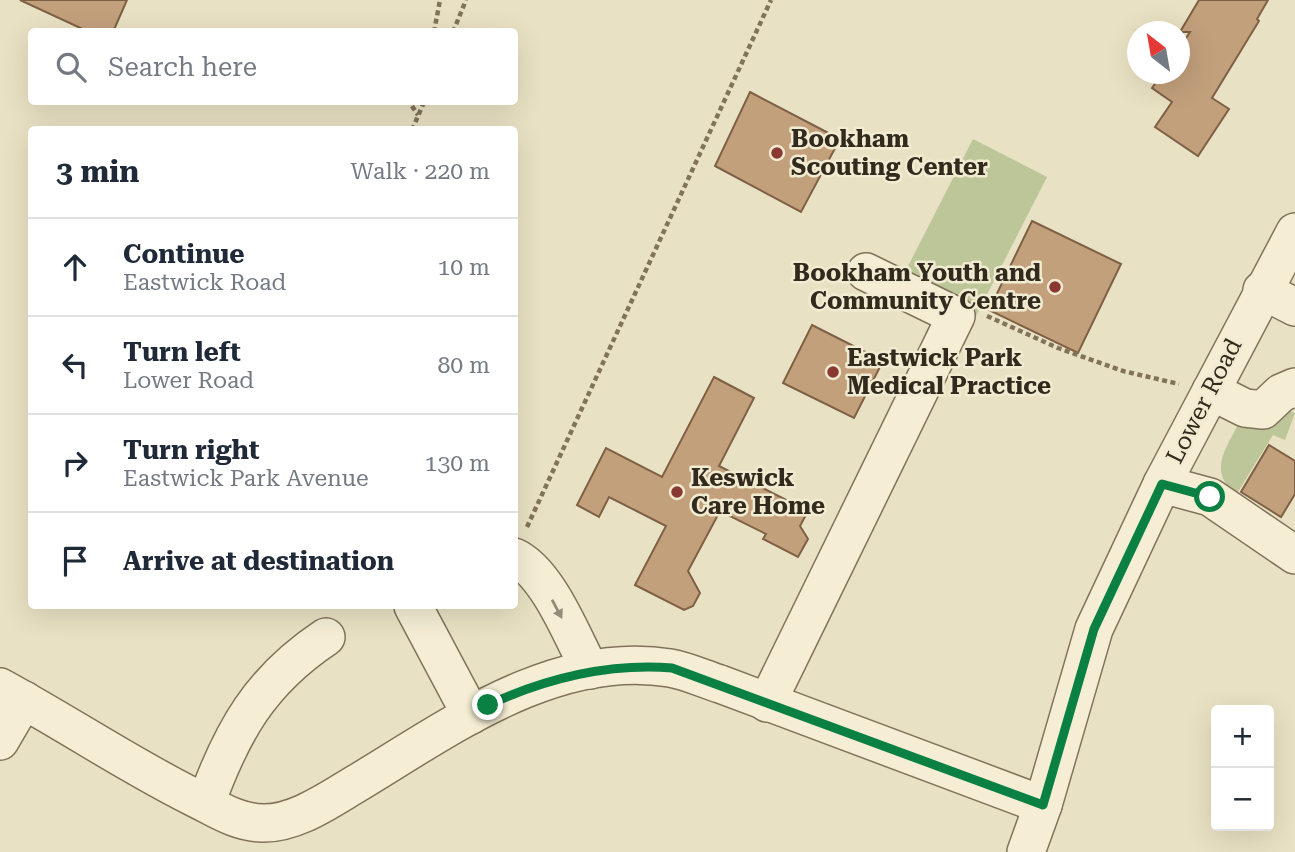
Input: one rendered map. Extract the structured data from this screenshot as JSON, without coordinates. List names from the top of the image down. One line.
{"streets":{"street":["Lower Road"]},"places":["Bookham Scouting Center","Bookham Youth and Community Centre","Eastwick Park Medical Practice","Keswick Care Home"],"north":"top left","page":{"search":"Search here","heading":["3 min","Walk · 220 m"],"list":[["Continue","Eastwick Road","10 m"],["Turn left","Lower Road","80 m"],["Turn right","Eastwick Park Avenue","130 m"],"Arrive at destination"],"map_buttons":["+","−"]}}
